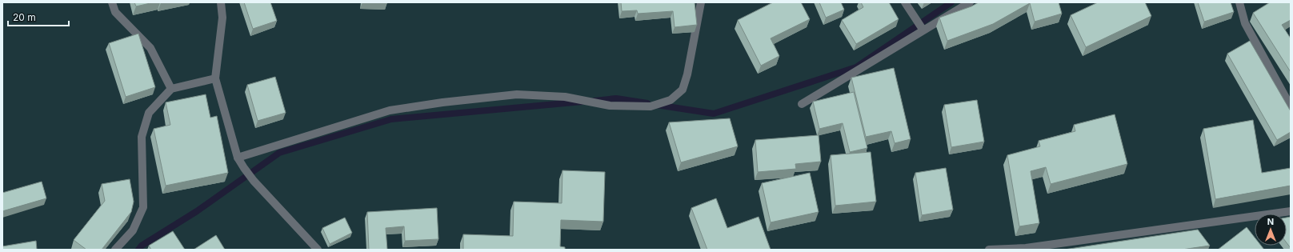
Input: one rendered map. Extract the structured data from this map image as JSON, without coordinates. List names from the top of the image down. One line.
{"scale_bar":"20 m","north":"top"}
